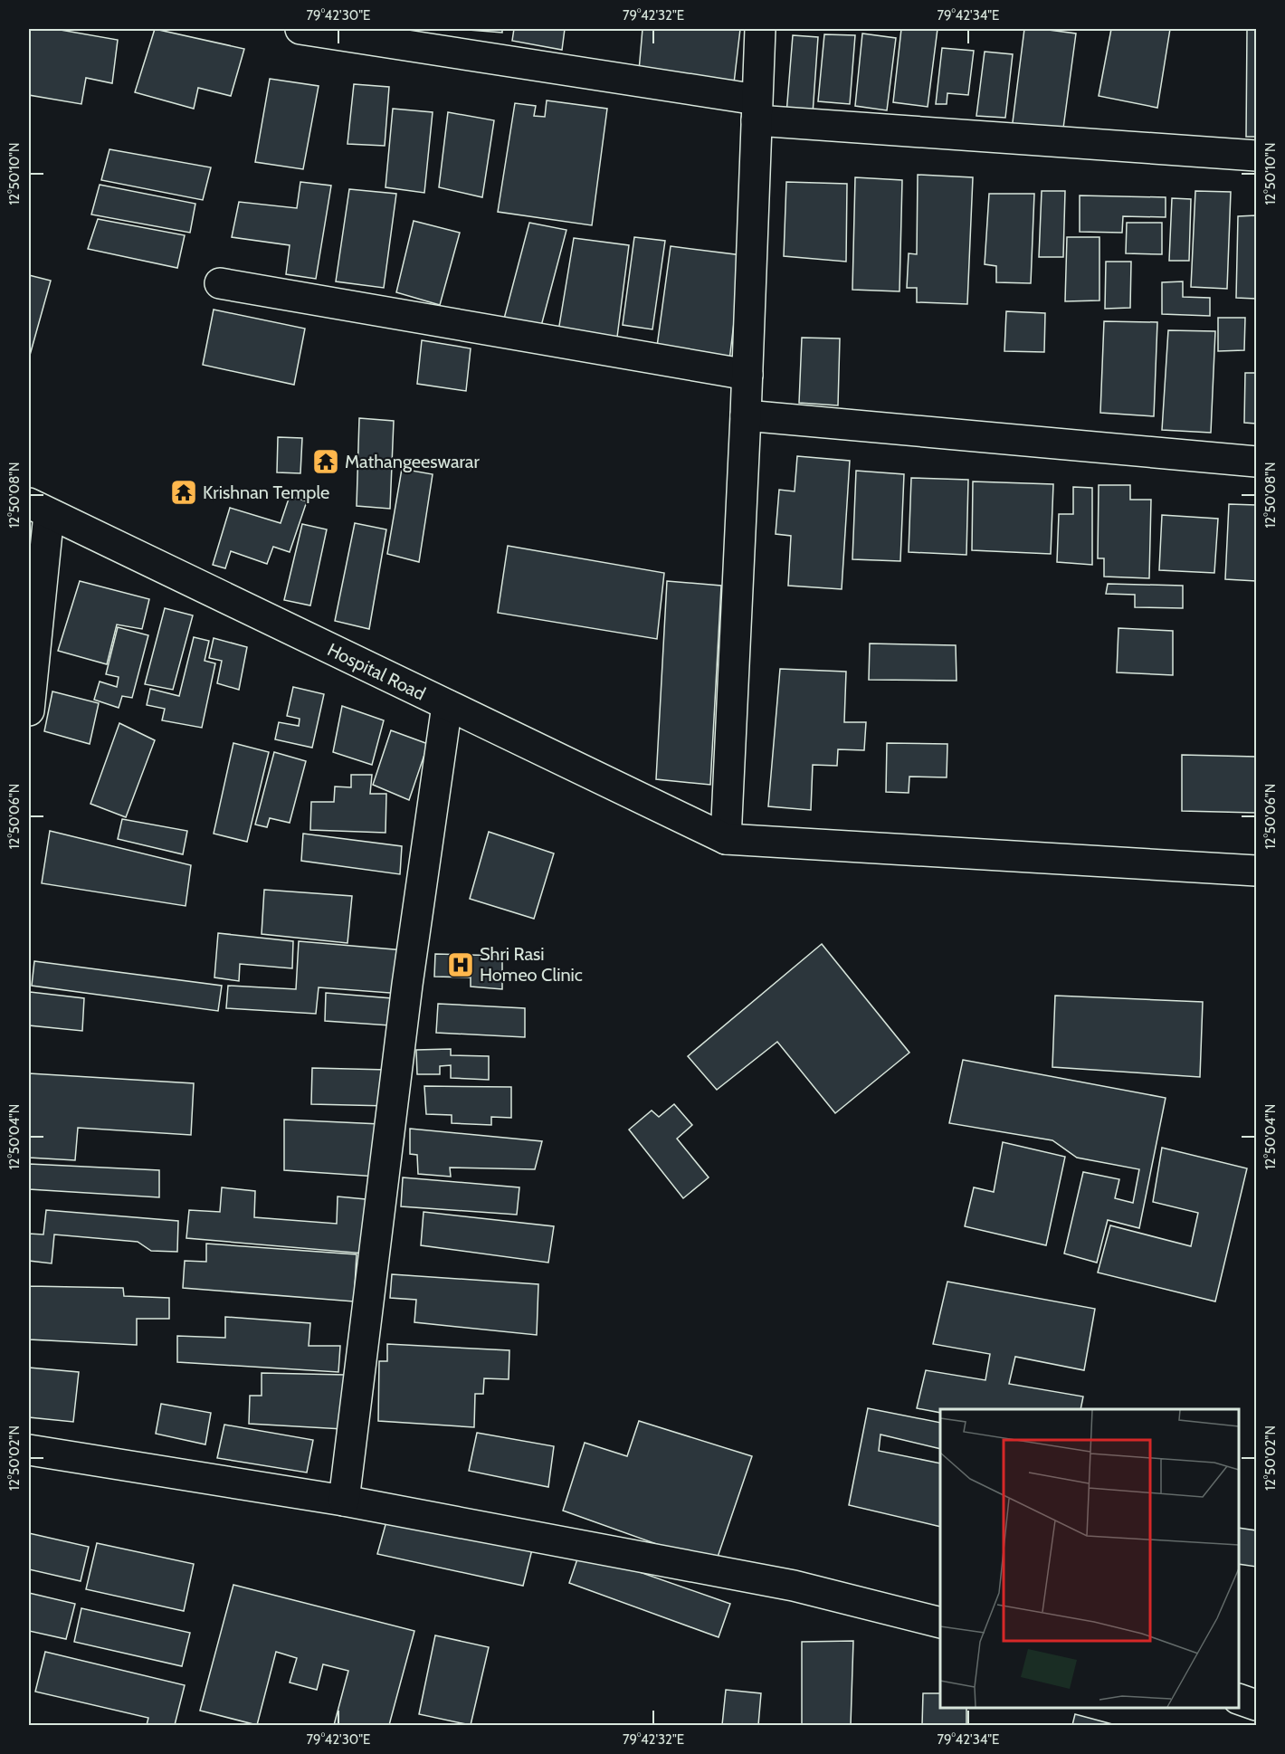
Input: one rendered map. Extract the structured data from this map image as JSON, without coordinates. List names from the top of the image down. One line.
{"streets":{"street":["Hospital Road"]},"places":{"temple":["Mathangeeswarar","Krishnan Temple"],"hospital":["Shri Rasi Homeo Clinic"]},"coordinates":["79°42'30\"E","79°42'32\"E","79°42'34\"E","12°50'10\"N","12°50'08\"N","12°50'06\"N","12°50'04\"N","12°50'02\"N"]}
